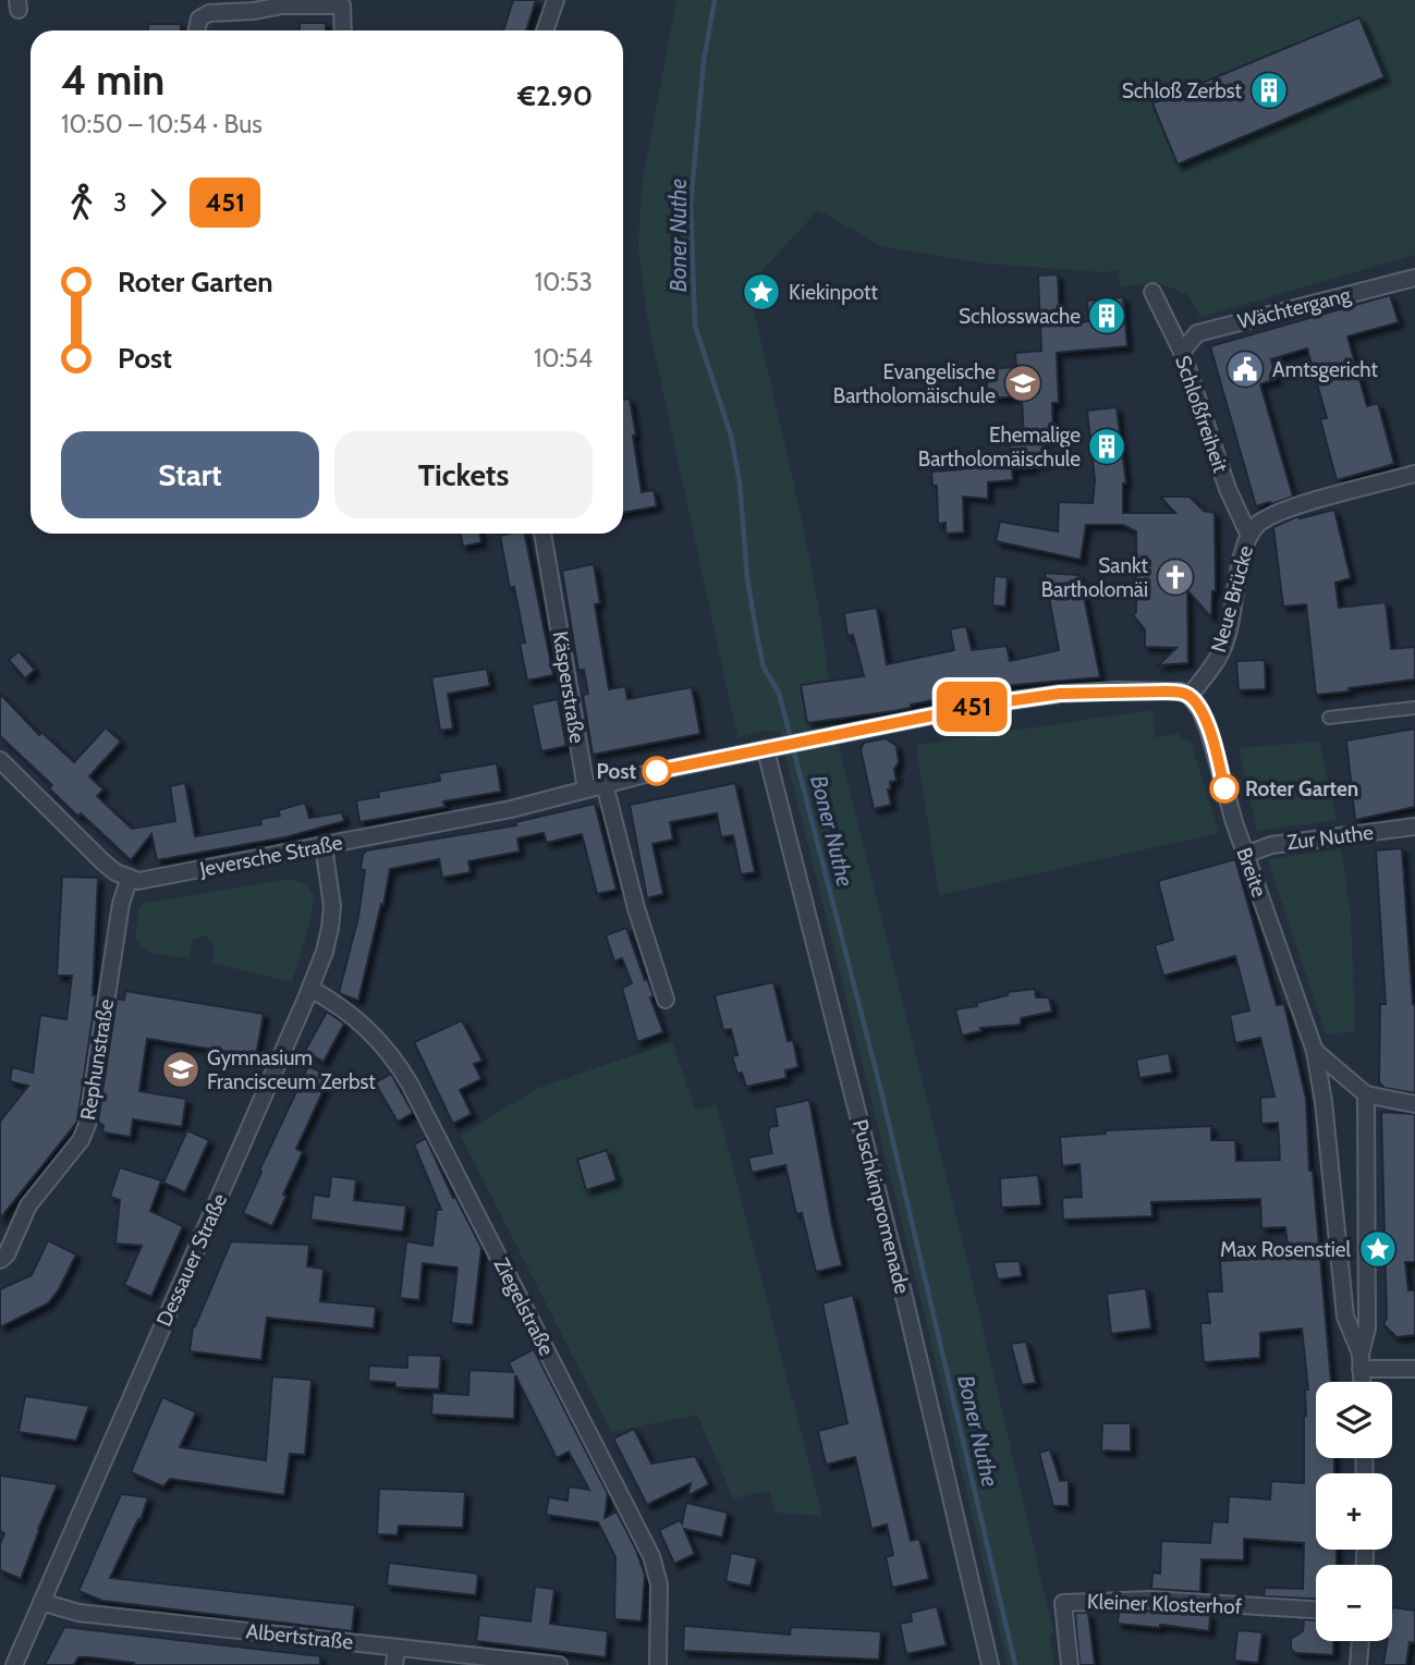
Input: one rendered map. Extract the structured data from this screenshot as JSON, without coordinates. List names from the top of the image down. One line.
{"streets":{"street":["Wächtergang","Schloßfreiheit","Neue Brücke","Käsperstraße","Zur Nuthe","Jeversche Straße","Breite","Rephunstraße","Puschkinpromenade","Dessauer Straße","Ziegelstraße","Kleiner Klosterhof","Albertstraße"]},"crossings":[["Wächtergang","Schloßfreiheit"],["Schloßfreiheit","Neue Brücke"],["Neue Brücke","Breite"],["Käsperstraße","Jeversche Straße"],["Zur Nuthe","Breite"],["Jeversche Straße","Rephunstraße"],["Jeversche Straße","Dessauer Straße"],["Dessauer Straße","Ziegelstraße"],["Dessauer Straße","Albertstraße"]],"water":["Boner Nuthe"],"places":{"building":["Schloß Zerbst","Schlosswache","Ehemalige Bartholomäischule"],"place":["Kiekinpott","Max Rosenstiel"],"public building":["Amtsgericht"],"school or university":["Evangelische Bartholomäischule","Gymnasium Francisceum Zerbst"],"church":["Sankt Bartholomäi"],"other":["Post","Roter Garten"]},"lines":["bus line 451"],"page":{"on_map":"451","heading":["4 min","10:50 – 10:54 · Bus","€2.90"],"legs":["3","451"],"list":[{"name":"Roter Garten","value":"10:53"},{"name":"Post","value":"10:54"}],"buttons":["Start","Tickets"],"map_buttons":["+","−"]}}
